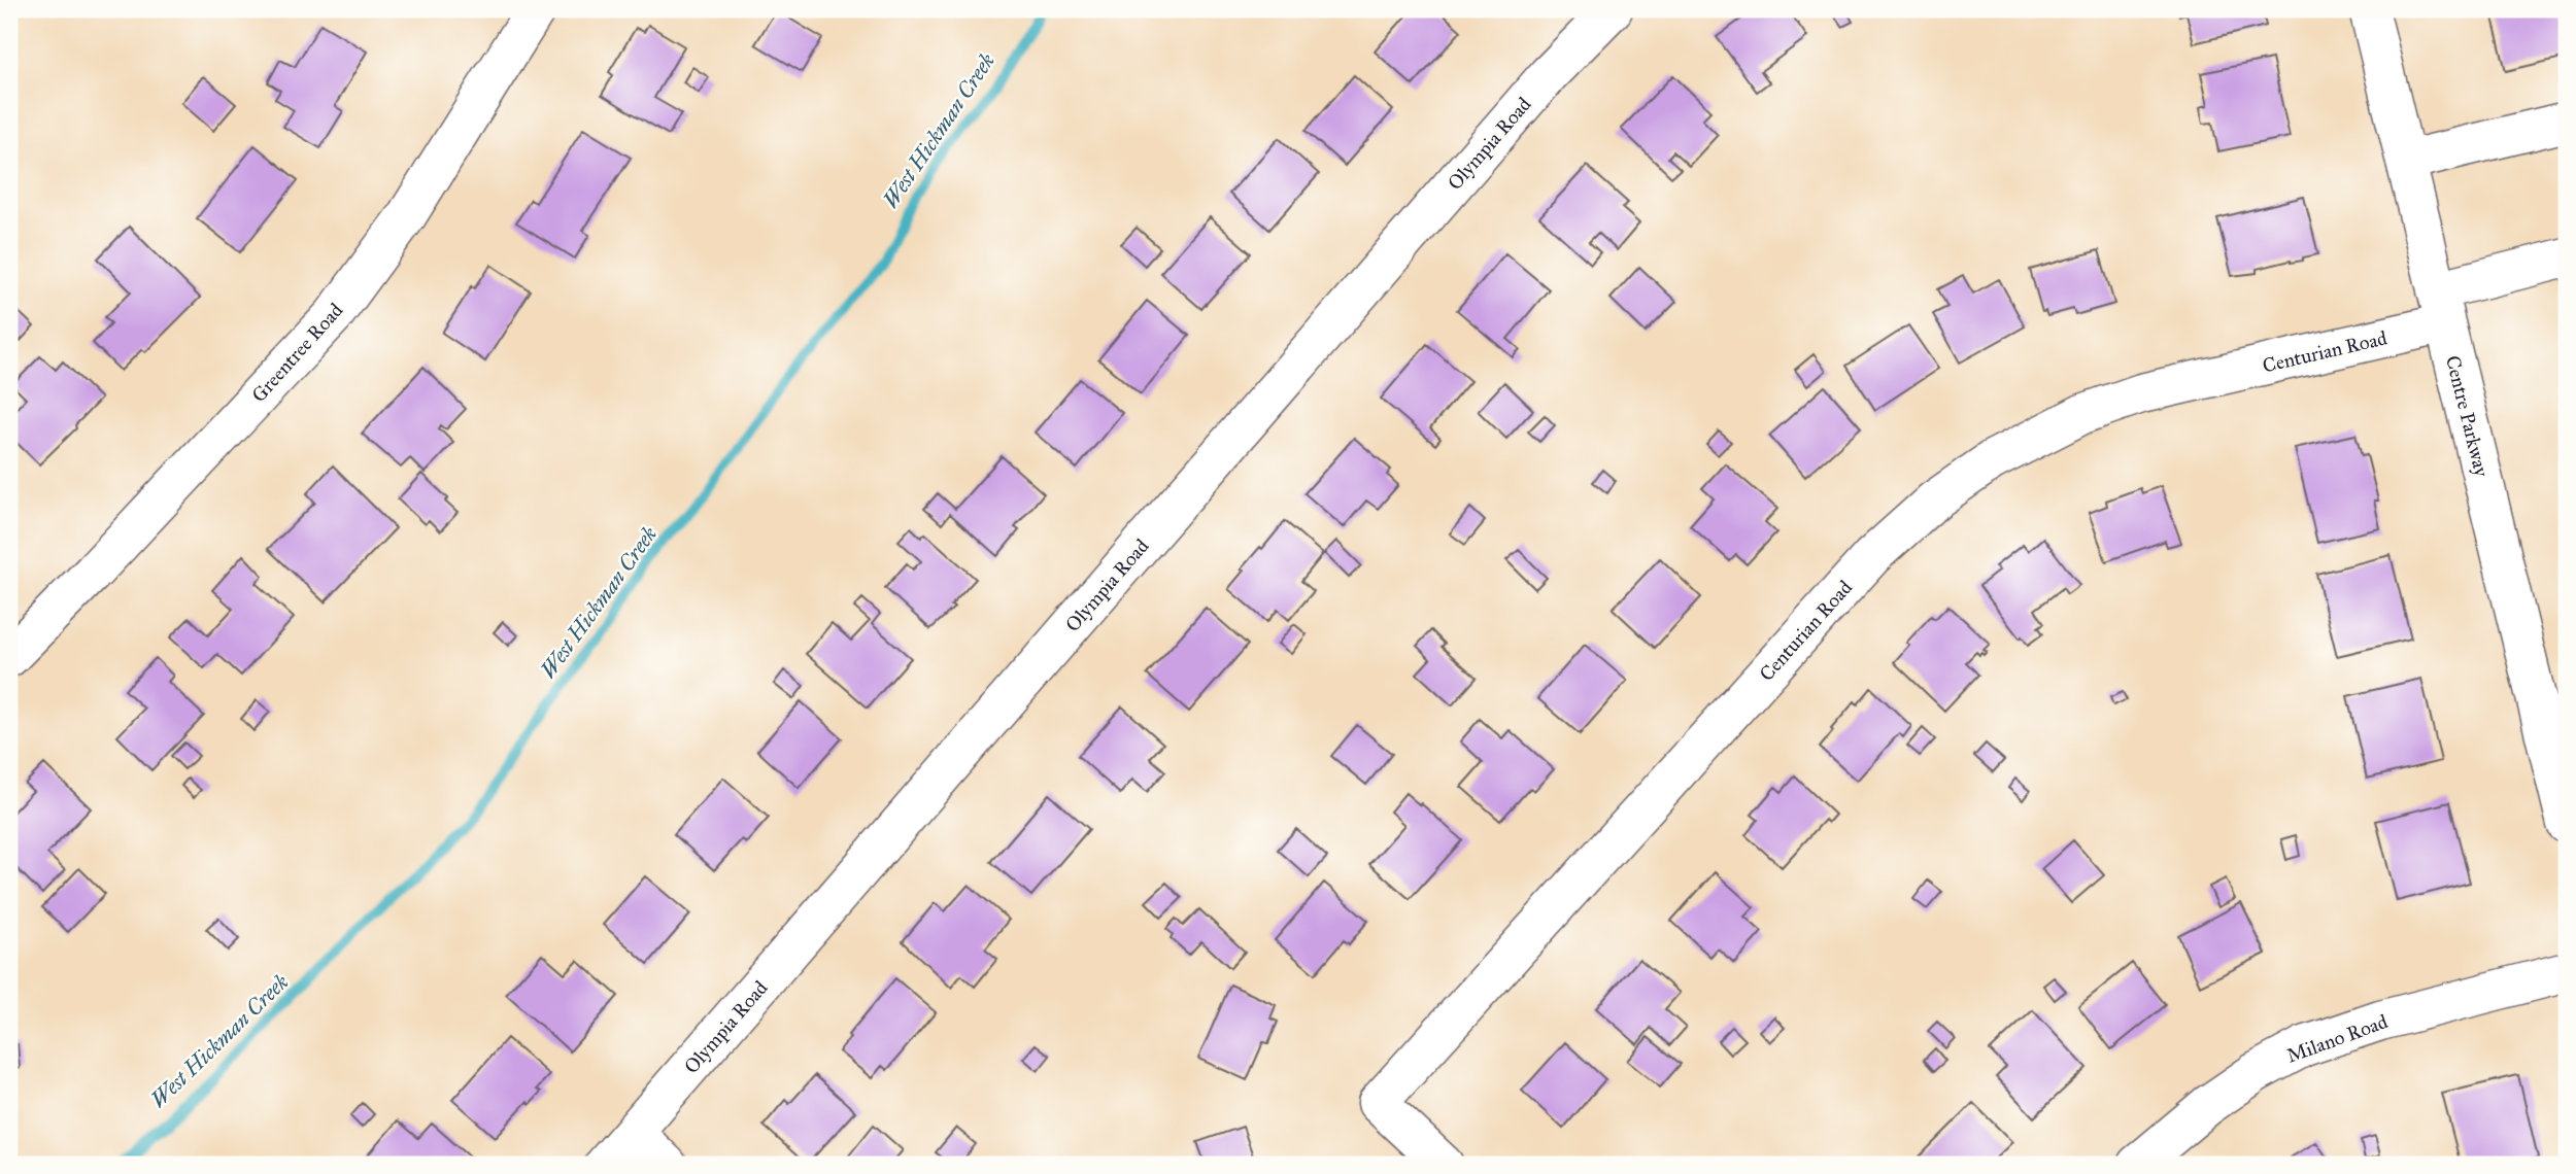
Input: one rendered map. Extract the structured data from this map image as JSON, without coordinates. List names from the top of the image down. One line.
{"streets":{"street":["Olympia Road","Centurian Road","Greentree Road","Centre Parkway","Milano Road"]},"crossings":[["Centurian Road","Centre Parkway"]],"water":["West Hickman Creek"]}
